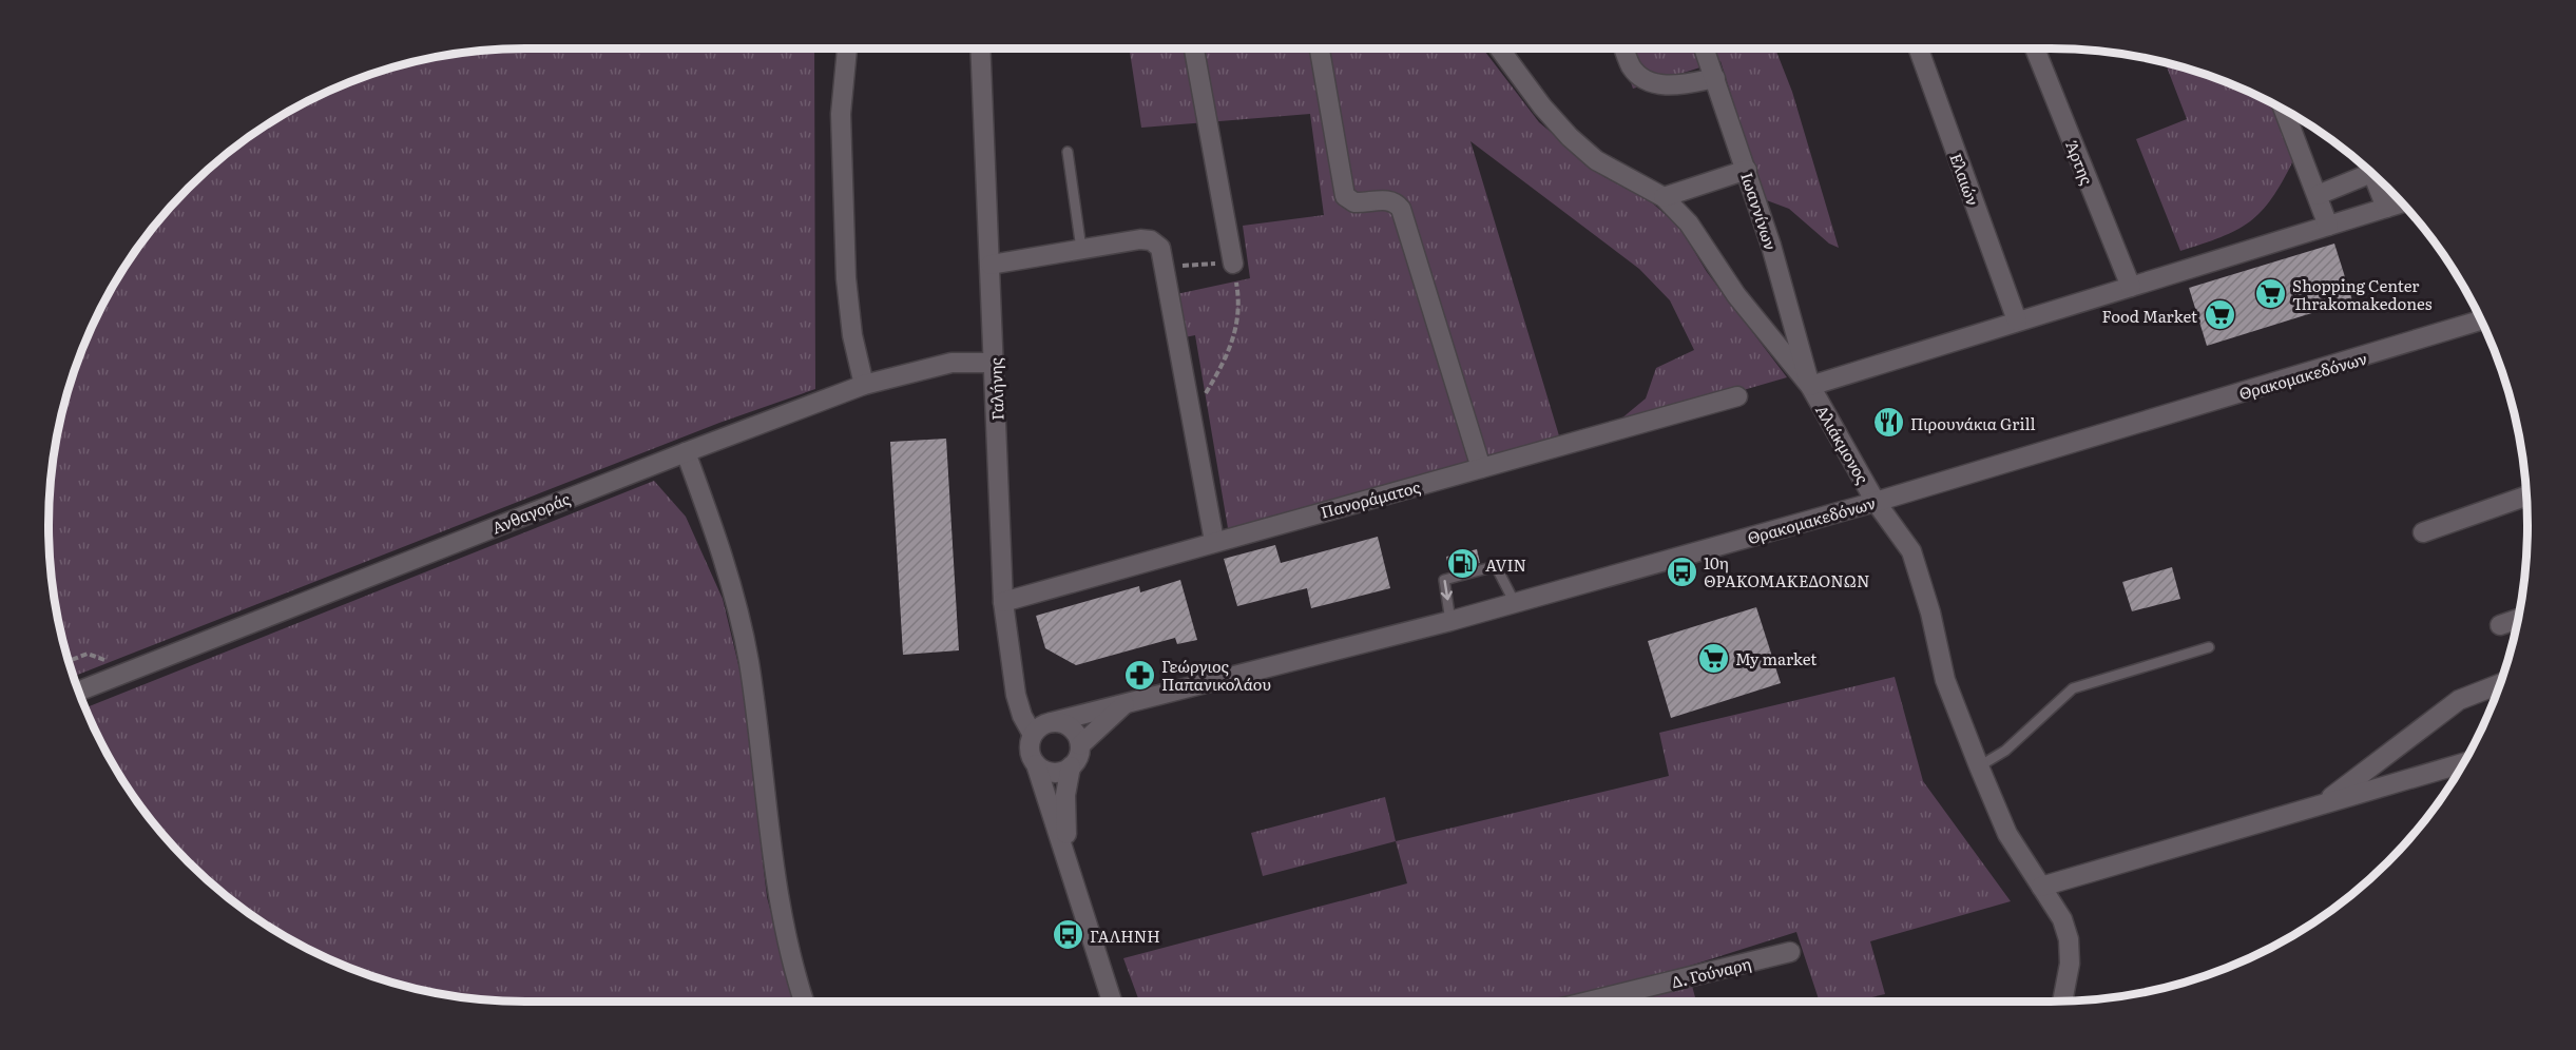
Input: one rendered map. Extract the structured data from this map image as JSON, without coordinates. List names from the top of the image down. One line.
{"streets":{"street":["Άρτης","Ελαιών","Ιωαννίνων","Θρακομακεδόνων","Γαλήνης","Αλιάκμονος","Πανοράματος","Ανθαγοράς","Δ. Γούναρη"]},"crossings":[["Ιωαννίνων","Αλιάκμονος"],["Θρακομακεδόνων","Γαλήνης"],["Θρακομακεδόνων","Αλιάκμονος"],["Γαλήνης","Πανοράματος"],["Γαλήνης","Ανθαγοράς"]],"places":{"supermarket":["Shopping Center Thrakomakedones","Food Market","My market"],"restaurant":["Πιρουνάκια Grill"],"fuel station":["AVIN"],"bus stop":["10η ΘΡΑΚΟΜΑΚΕΔΟΝΩΝ","ΓΑΛΗΝΗ"],"pharmacy":["Γεώργιος Παπανικολάου"]}}
